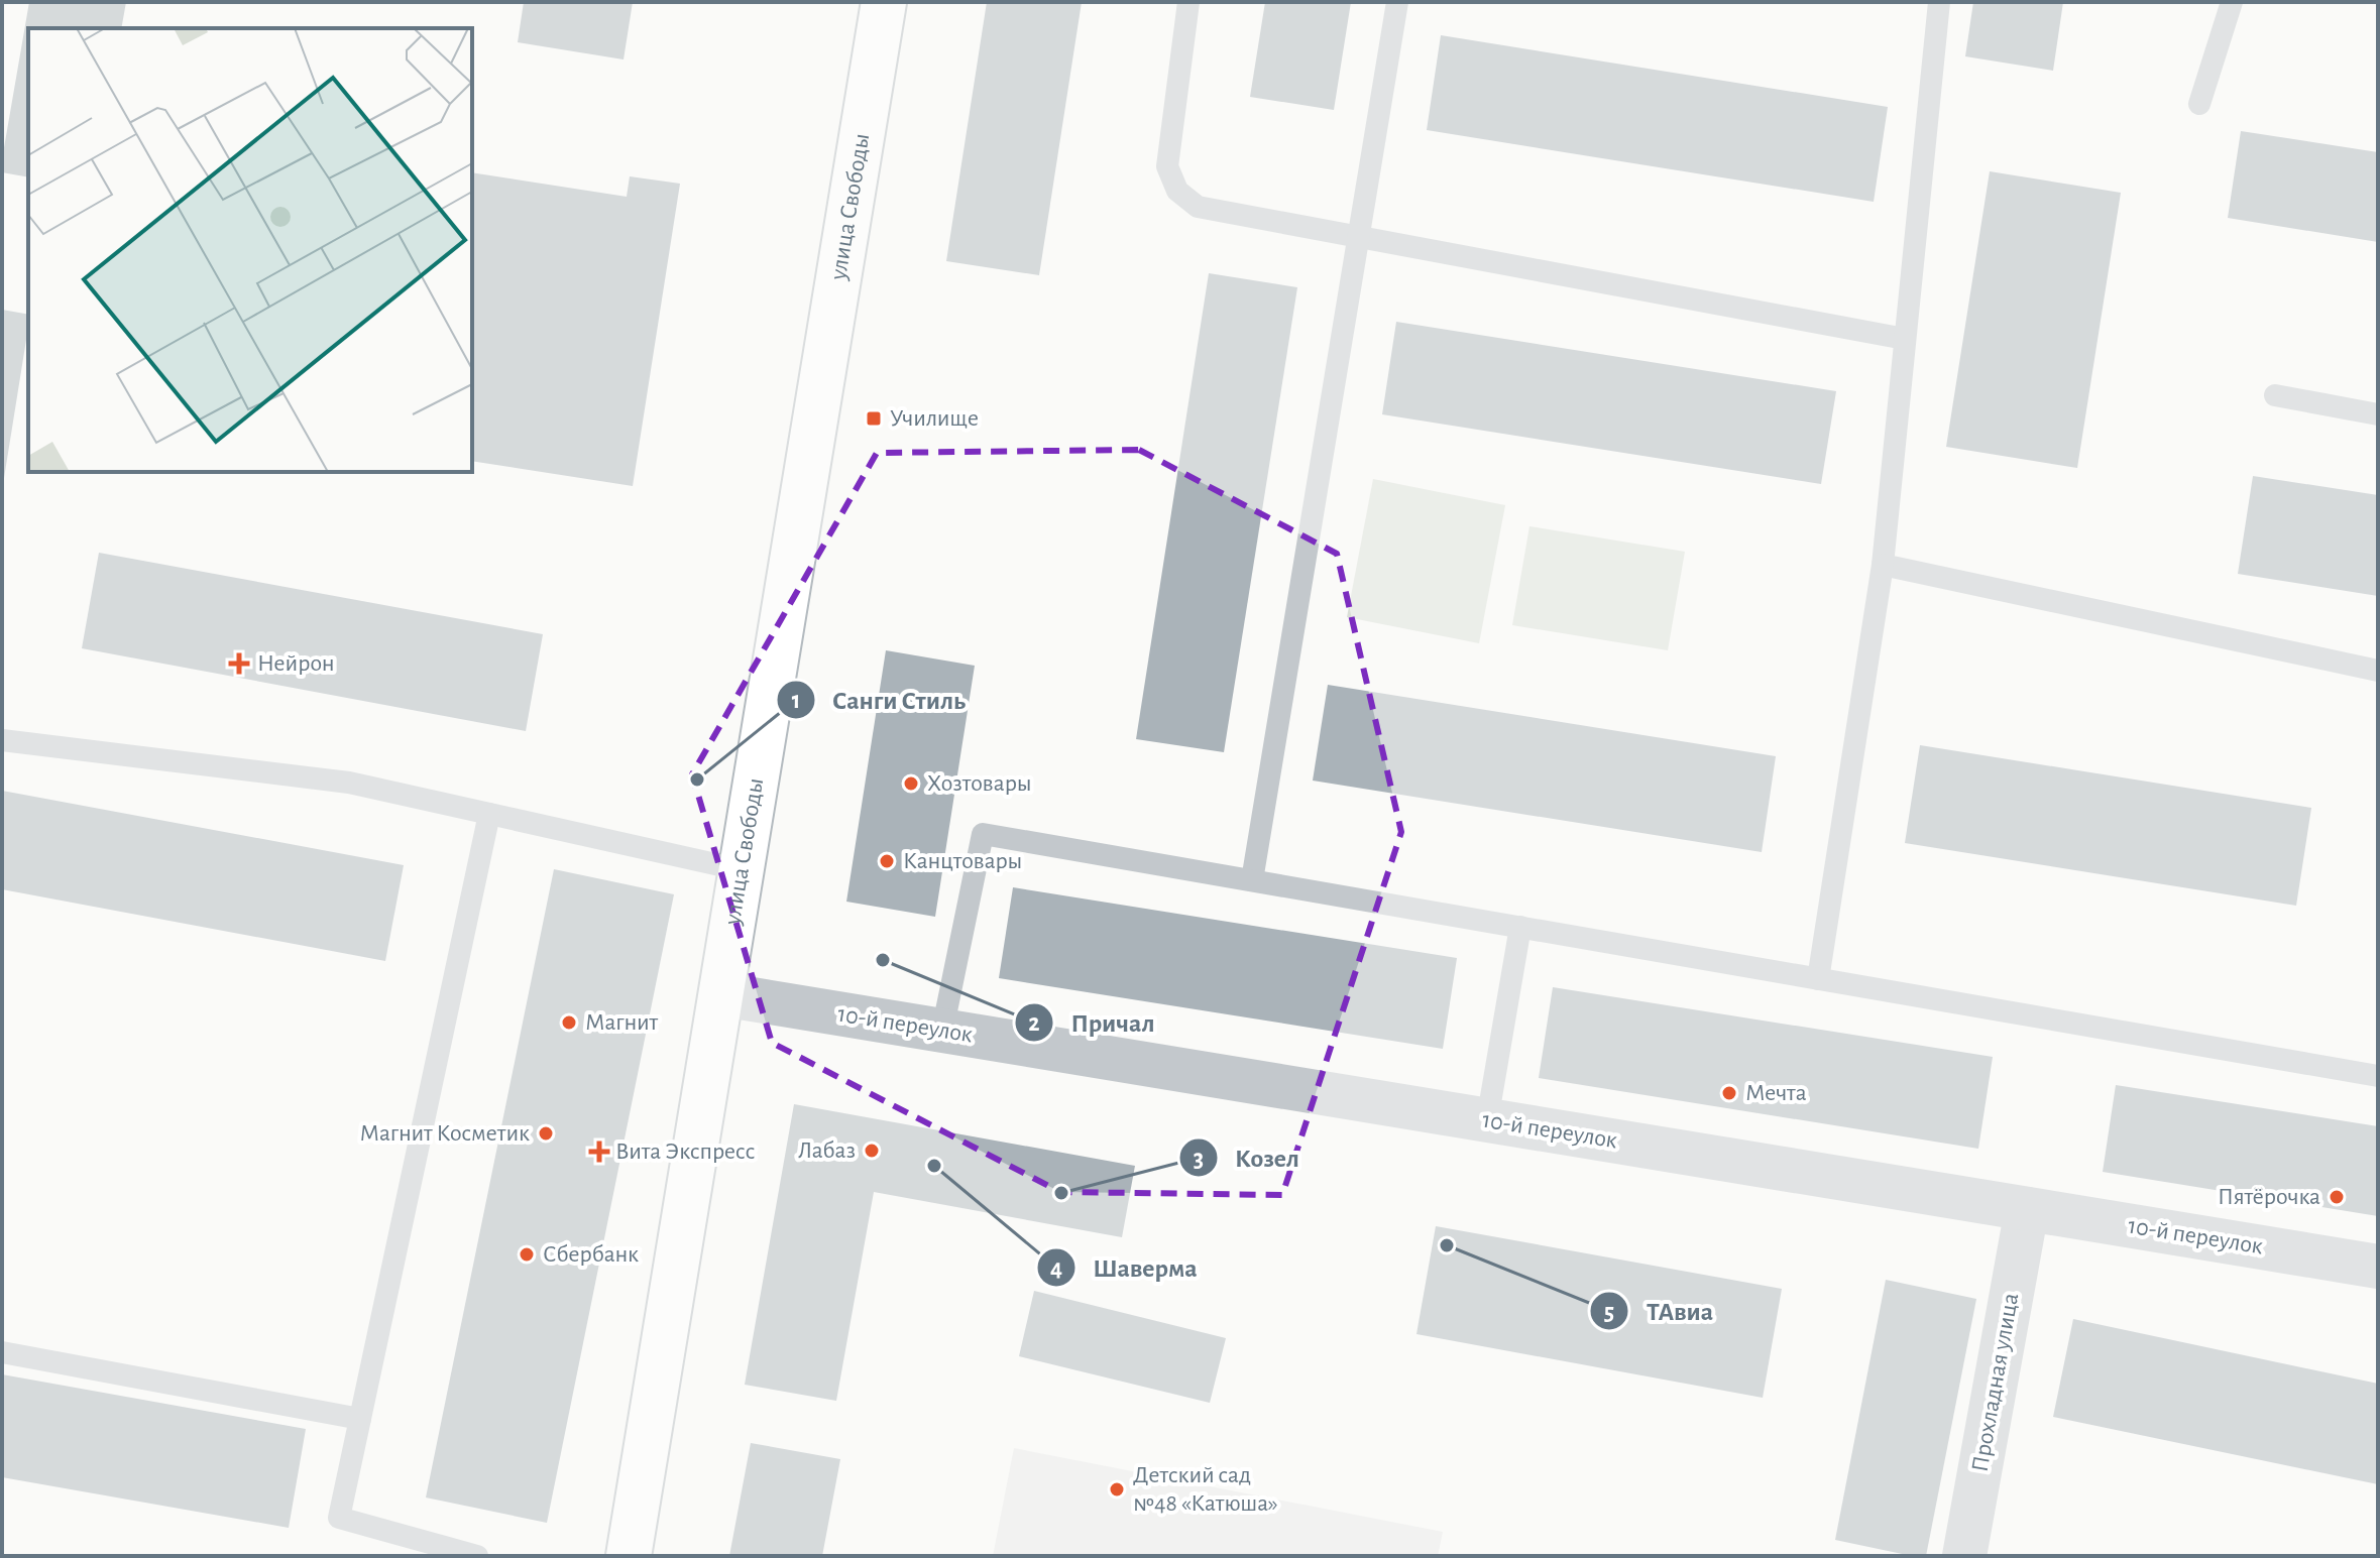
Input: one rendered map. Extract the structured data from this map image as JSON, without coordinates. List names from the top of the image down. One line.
{"streets":{"main road":["улица Свободы"],"street":["10-й переулок","Прохладная улица"]},"crossings":[["улица Свободы","10-й переулок"],["10-й переулок","Прохладная улица"]],"places":{"transit":["Училище"],"health":["Нейрон","Вита Экспресс"],"other":["Санги Стиль","Хозтовары","Канцтовары","Причал","Магнит","Мечта","Магнит Косметик","Лабаз","Шаверма","Козел","Пятёрочка","ТАвиа","Сбербанк","Детский сад №48 «Катюша»"]}}
